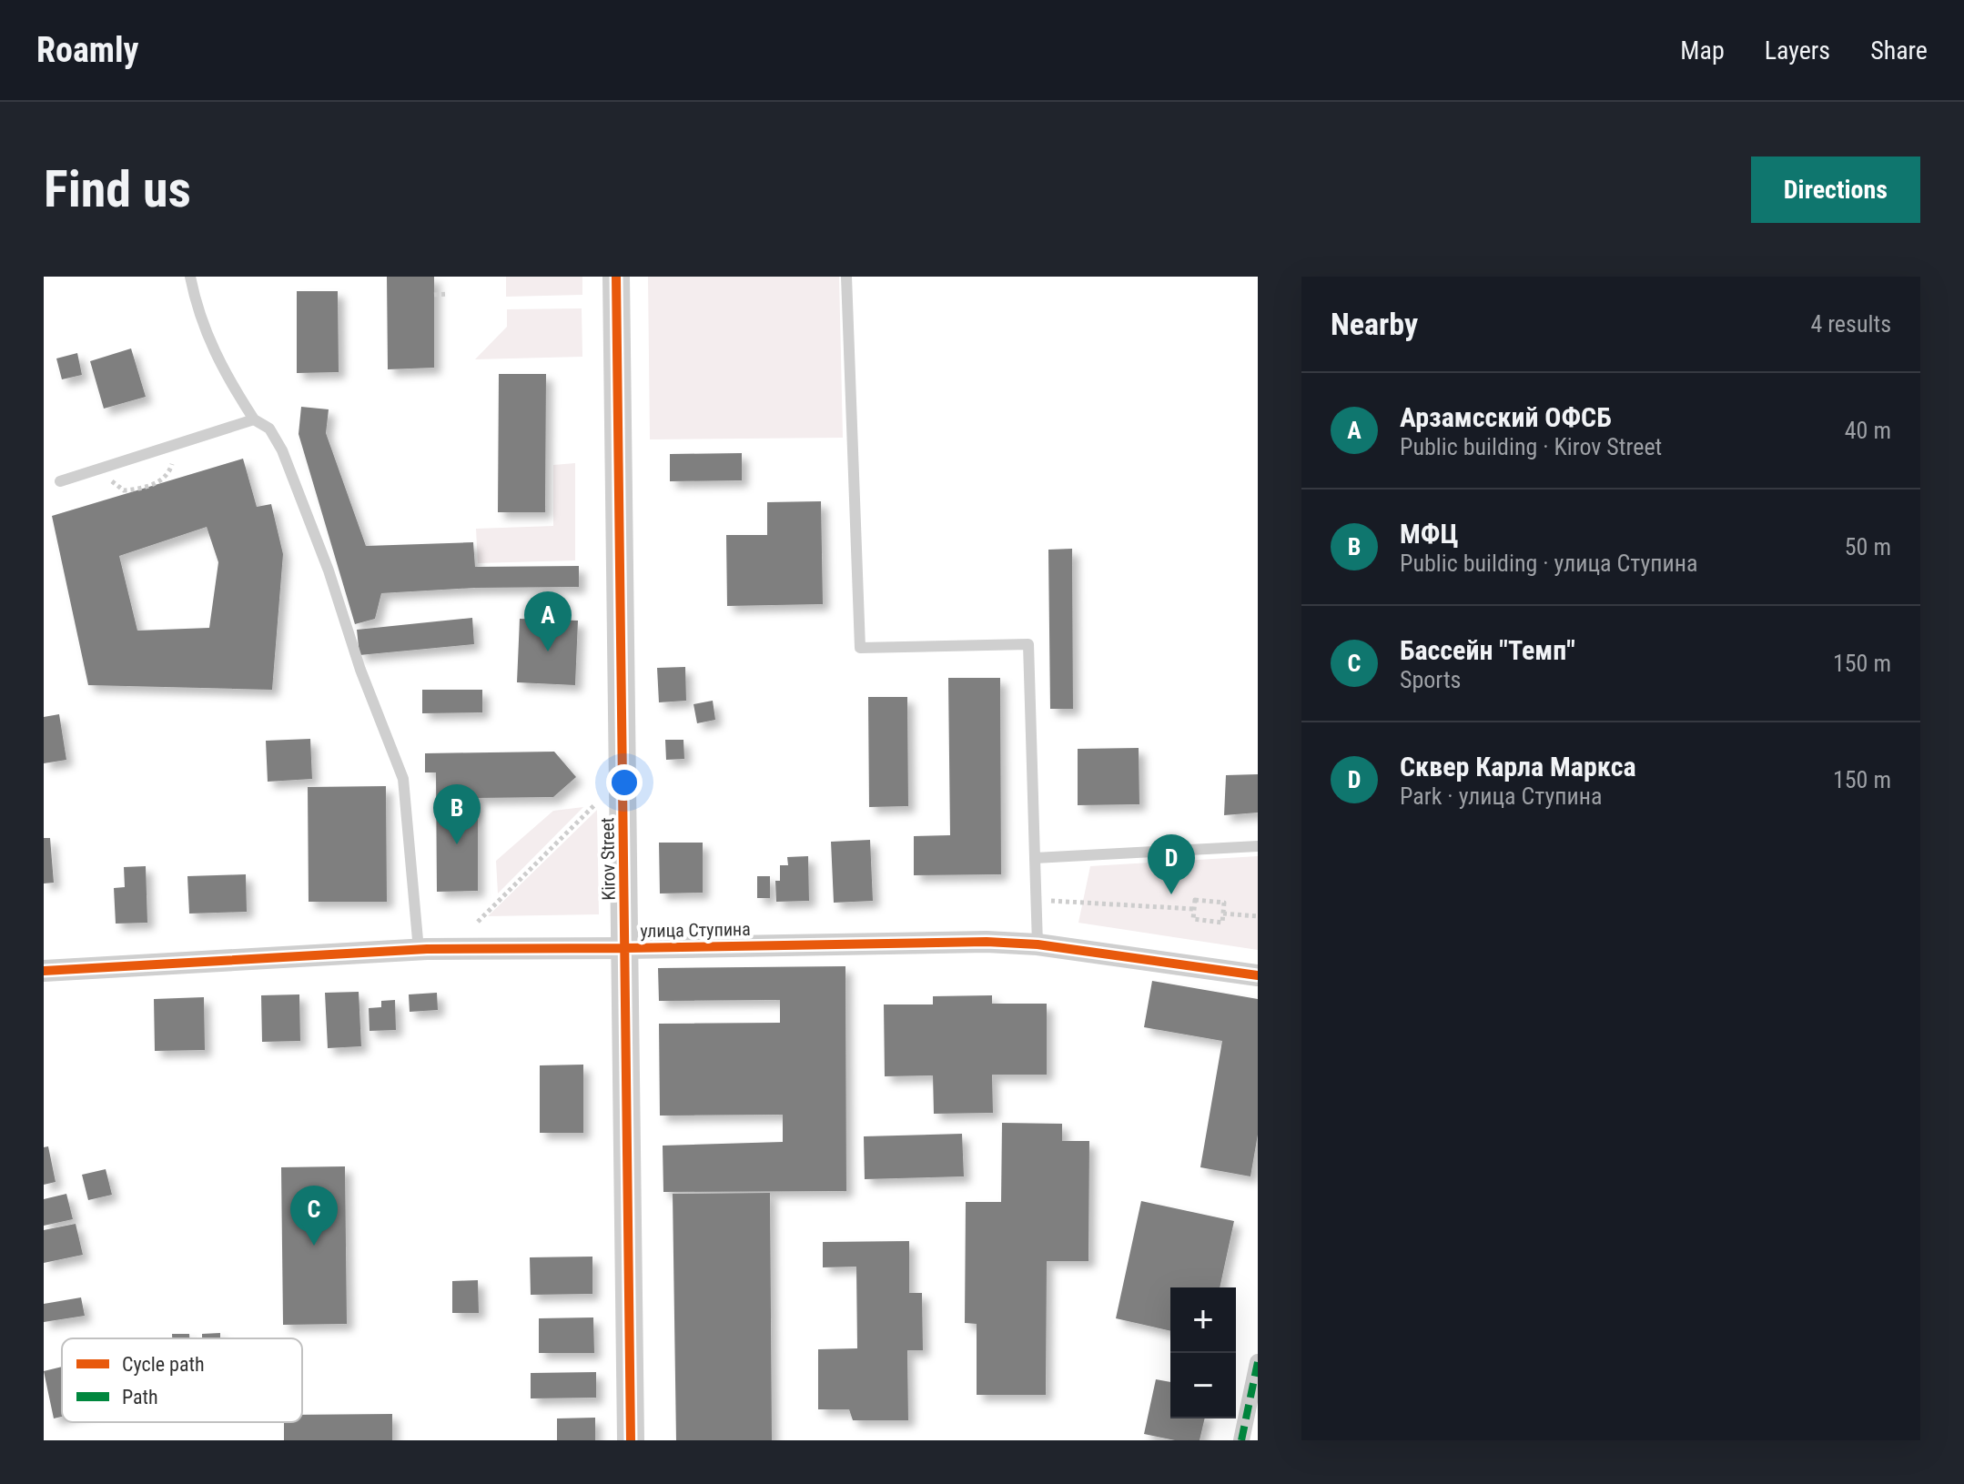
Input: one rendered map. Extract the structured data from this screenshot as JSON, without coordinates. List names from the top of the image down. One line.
{"streets":{"street":["Kirov Street","улица Ступина"]},"crossings":[["Kirov Street","улица Ступина"]],"legend":["Cycle path","Path"],"page":{"header":"Roamly","nav":["Map","Layers","Share"],"buttons":"Directions","title":"Find us","heading":["Nearby","4 results"],"list":[{"mark":"A","name":"Арзамсский ОФСБ","note":"Public building · Kirov Street","value":"40 m"},{"mark":"B","name":"МФЦ","note":"Public building · улица Ступина","value":"50 m"},{"mark":"C","name":"Бассейн \"Темп\"","note":"Sports","value":"150 m"},{"mark":"D","name":"Сквер Карла Маркса","note":"Park · улица Ступина","value":"150 m"}],"pins":["A","B","D","C"],"map_buttons":["+","−"]}}
